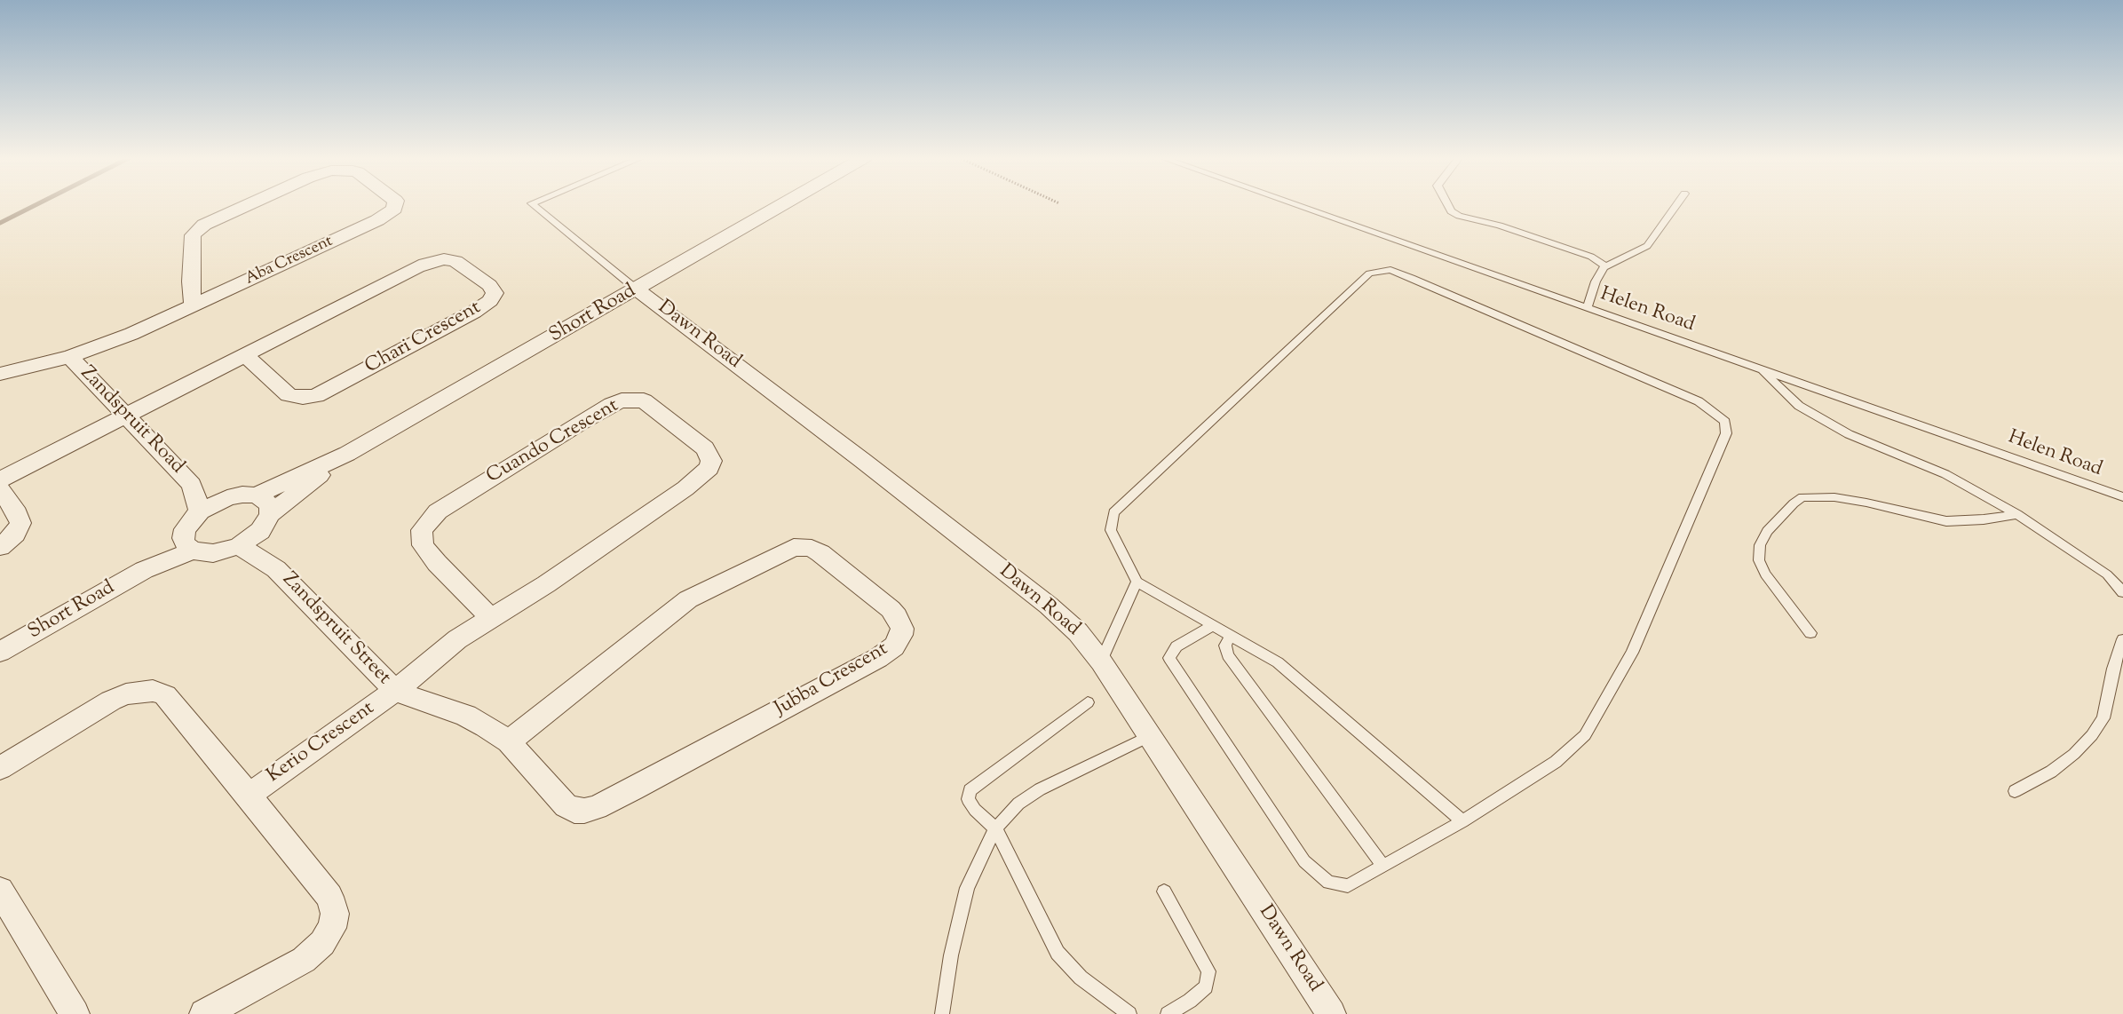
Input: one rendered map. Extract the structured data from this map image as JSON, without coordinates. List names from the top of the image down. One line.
{"streets":{"street":["Aba Crescent","Short Road","Dawn Road","Chari Crescent","Zandspruit Road","Cuando Crescent","Zandspruit Street","Jubba Crescent","Kerio Crescent"],"lane":["Helen Road"]},"crossings":[["Aba Crescent","Zandspruit Road"],["Short Road","Dawn Road"],["Short Road","Zandspruit Road"],["Short Road","Zandspruit Street"],["Chari Crescent","Zandspruit Road"],["Cuando Crescent","Zandspruit Street"],["Cuando Crescent","Jubba Crescent"],["Cuando Crescent","Kerio Crescent"],["Zandspruit Street","Jubba Crescent"],["Zandspruit Street","Kerio Crescent"],["Jubba Crescent","Kerio Crescent"]]}
